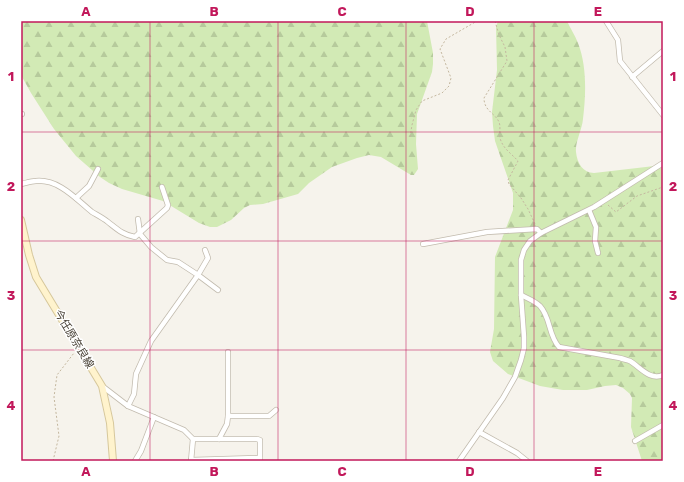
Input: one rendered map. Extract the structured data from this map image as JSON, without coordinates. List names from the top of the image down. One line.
{"streets":{"main road":["今任原奈良線"]},"grid":{"columns":["A","B","C","D","E"],"rows":["1","2","3","4"]}}
